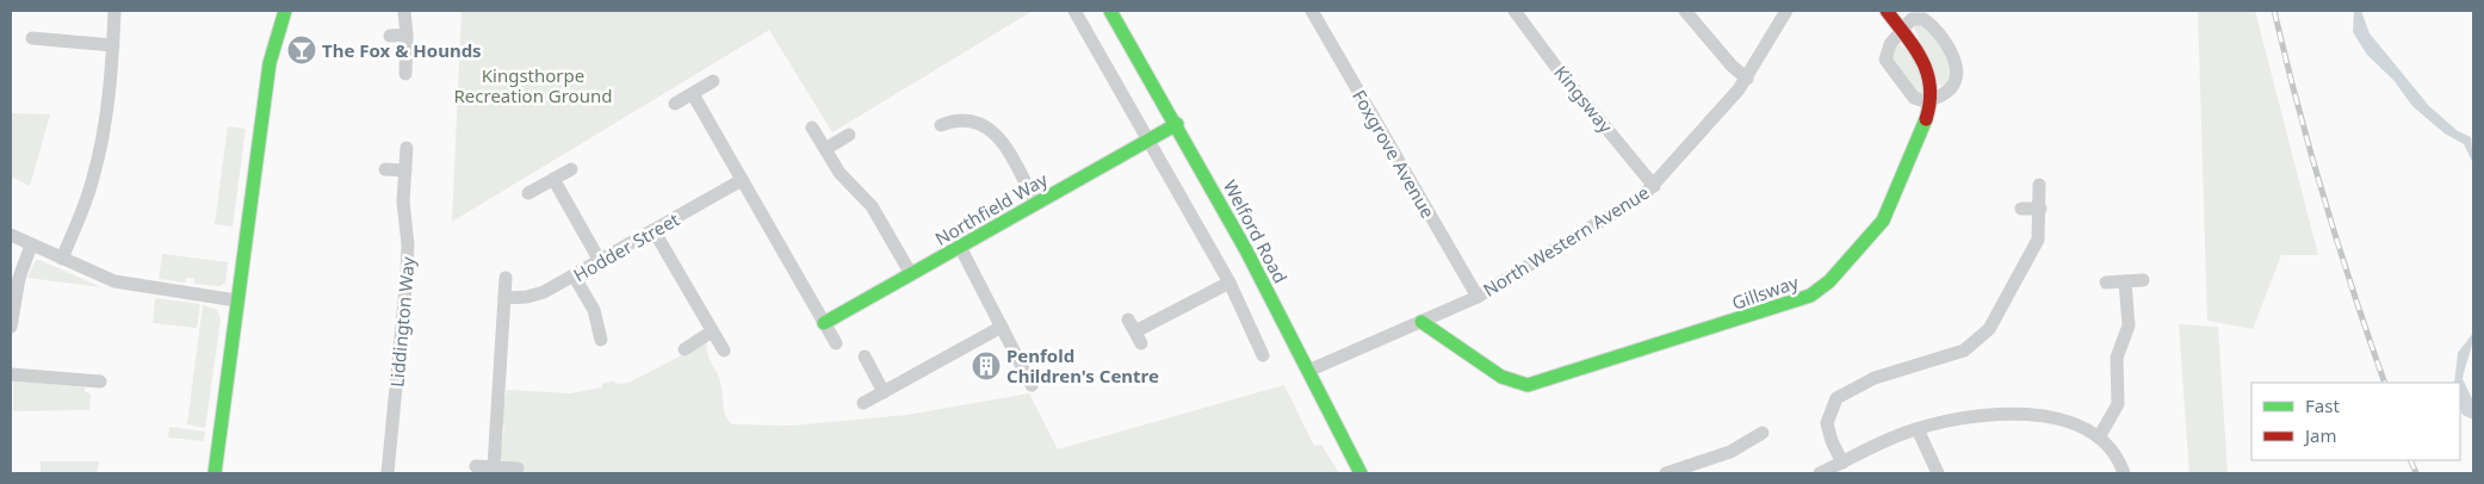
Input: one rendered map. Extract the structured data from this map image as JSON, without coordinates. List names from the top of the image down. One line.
{"streets":{"main road":["Northfield Way","Welford Road","Gillsway"],"street":["Kingsway","Foxgrove Avenue","North Western Avenue","Hodder Street","Liddington Way"]},"crossings":[["Kingsway","North Western Avenue"],["Foxgrove Avenue","North Western Avenue"],["Northfield Way","Welford Road"],["Welford Road","North Western Avenue"],["North Western Avenue","Gillsway"]],"parks":["Kingsthorpe Recreation Ground"],"places":{"bar":["The Fox & Hounds"],"building":["Penfold Children's Centre"]},"legend":["Fast","Jam"]}
